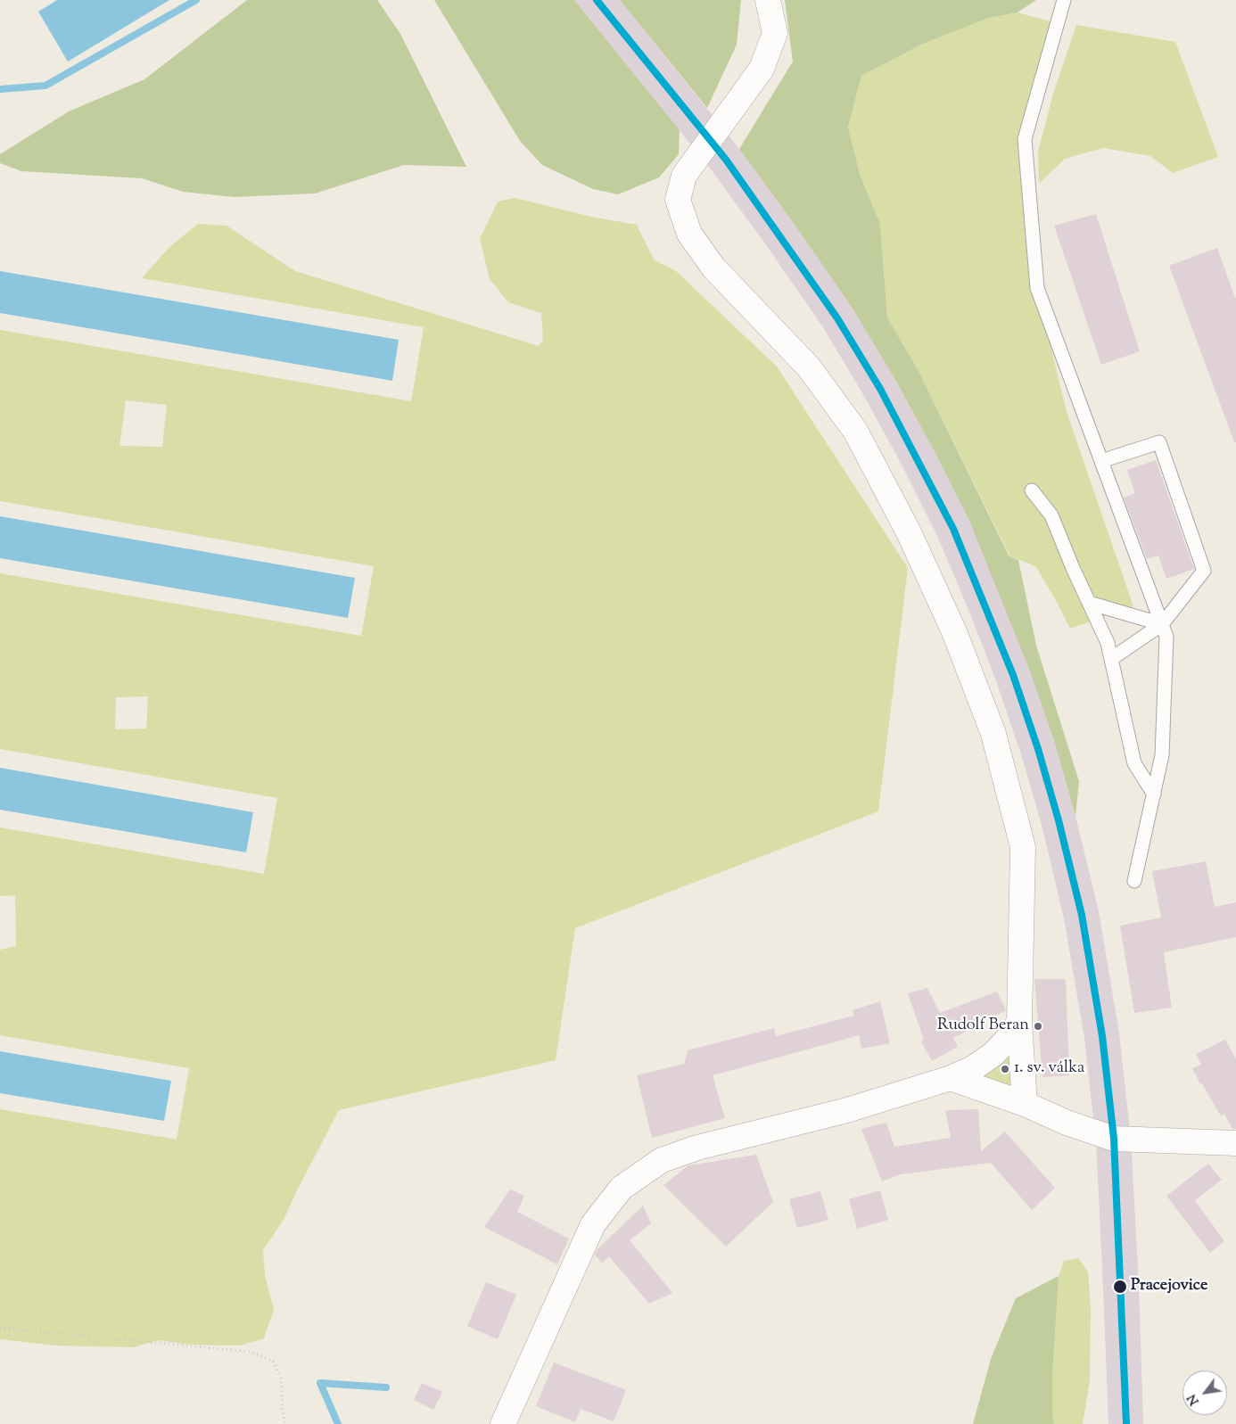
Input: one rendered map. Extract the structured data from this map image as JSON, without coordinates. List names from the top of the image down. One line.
{"places":["Rudolf Beran","1. sv. válka","Pracejovice"],"north":"bottom left"}
